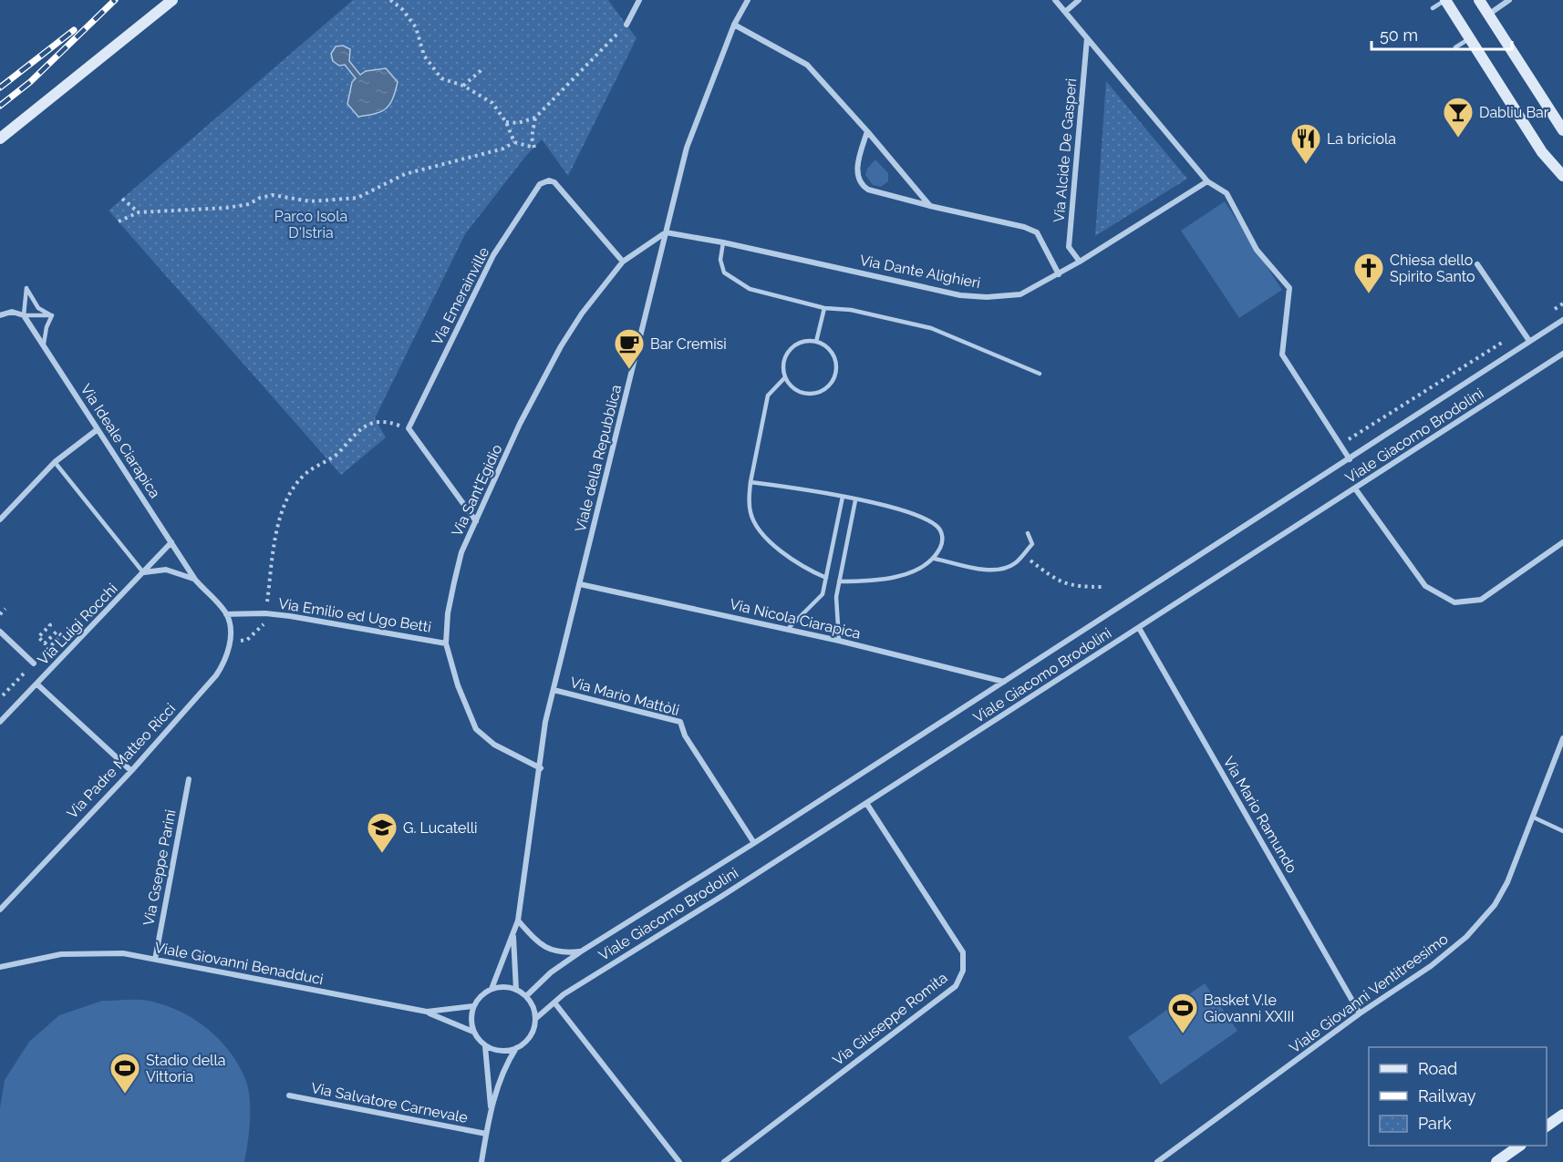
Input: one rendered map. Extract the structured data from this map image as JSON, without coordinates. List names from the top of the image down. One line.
{"streets":{"street":["Via Alcide De Gasperi","Via Dante Alighieri","Via Emerainville","Viale Giacomo Brodolini","Via Ideale Ciarapica","Viale della Repubblica","Via Sant'Egidio","Via Emilio ed Ugo Betti","Via Nicola Ciarapica","Via Luigi Rocchi","Via Mario Mattòli","Via Padre Matteo Ricci","Via Mario Ramundo","Via Gseppe Parini","Viale Giovanni Benadduci","Viale Giovanni Ventitreesimo","Via Giuseppe Romita","Via Salvatore Carnevale"]},"crossings":[["Via Alcide De Gasperi","Via Dante Alighieri"],["Via Dante Alighieri","Viale della Repubblica"],["Via Dante Alighieri","Via Sant'Egidio"],["Via Emerainville","Via Sant'Egidio"],["Viale Giacomo Brodolini","Viale della Repubblica"],["Viale Giacomo Brodolini","Via Nicola Ciarapica"],["Viale Giacomo Brodolini","Via Mario Mattòli"],["Viale Giacomo Brodolini","Via Mario Ramundo"],["Viale Giacomo Brodolini","Viale Giovanni Benadduci"],["Viale Giacomo Brodolini","Via Giuseppe Romita"],["Via Ideale Ciarapica","Via Emilio ed Ugo Betti"],["Via Ideale Ciarapica","Via Luigi Rocchi"],["Via Ideale Ciarapica","Via Padre Matteo Ricci"],["Viale della Repubblica","Via Sant'Egidio"],["Viale della Repubblica","Via Nicola Ciarapica"],["Viale della Repubblica","Via Mario Mattòli"],["Viale della Repubblica","Viale Giovanni Benadduci"],["Via Sant'Egidio","Via Emilio ed Ugo Betti"],["Via Emilio ed Ugo Betti","Via Padre Matteo Ricci"],["Via Mario Ramundo","Viale Giovanni Ventitreesimo"],["Via Gseppe Parini","Viale Giovanni Benadduci"]],"parks":["Parco Isola D'Istria"],"places":{"bar":["Dabliu Bar"],"restaurant":["La briciola"],"church":["Chiesa dello Spirito Santo"],"cafe":["Bar Cremisi"],"school or university":["G. Lucatelli"],"sports":["Basket V.le Giovanni XXIII","Stadio della Vittoria"]},"legend":["Road","Railway","Park"],"scale_bar":"50 m"}
